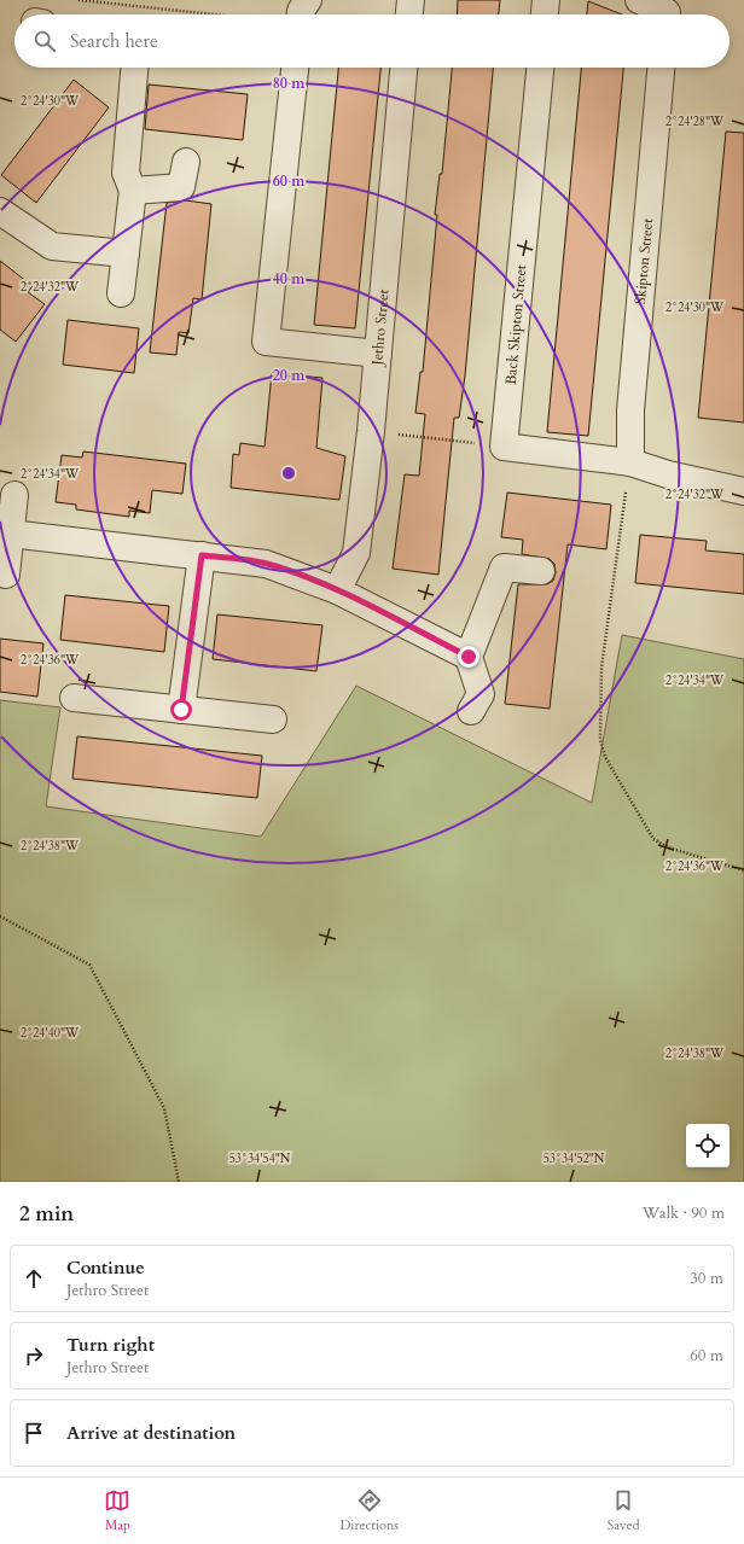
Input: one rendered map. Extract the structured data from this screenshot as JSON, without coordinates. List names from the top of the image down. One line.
{"streets":{"street":["Skipton Street","Back Skipton Street","Jethro Street"]},"page":{"search":"Search here","heading":["2 min","Walk · 90 m"],"list":[["Continue","Jethro Street","30 m"],["Turn right","Jethro Street","60 m"],"Arrive at destination"],"nav":["Map","Directions","Saved"]},"coordinates":["2°24'30\"W","2°24'28\"W","2°24'32\"W","2°24'34\"W","2°24'36\"W","2°24'38\"W","2°24'40\"W","53°34'54\"N","53°34'52\"N"],"rings":["80 m","60 m","40 m","20 m"]}
